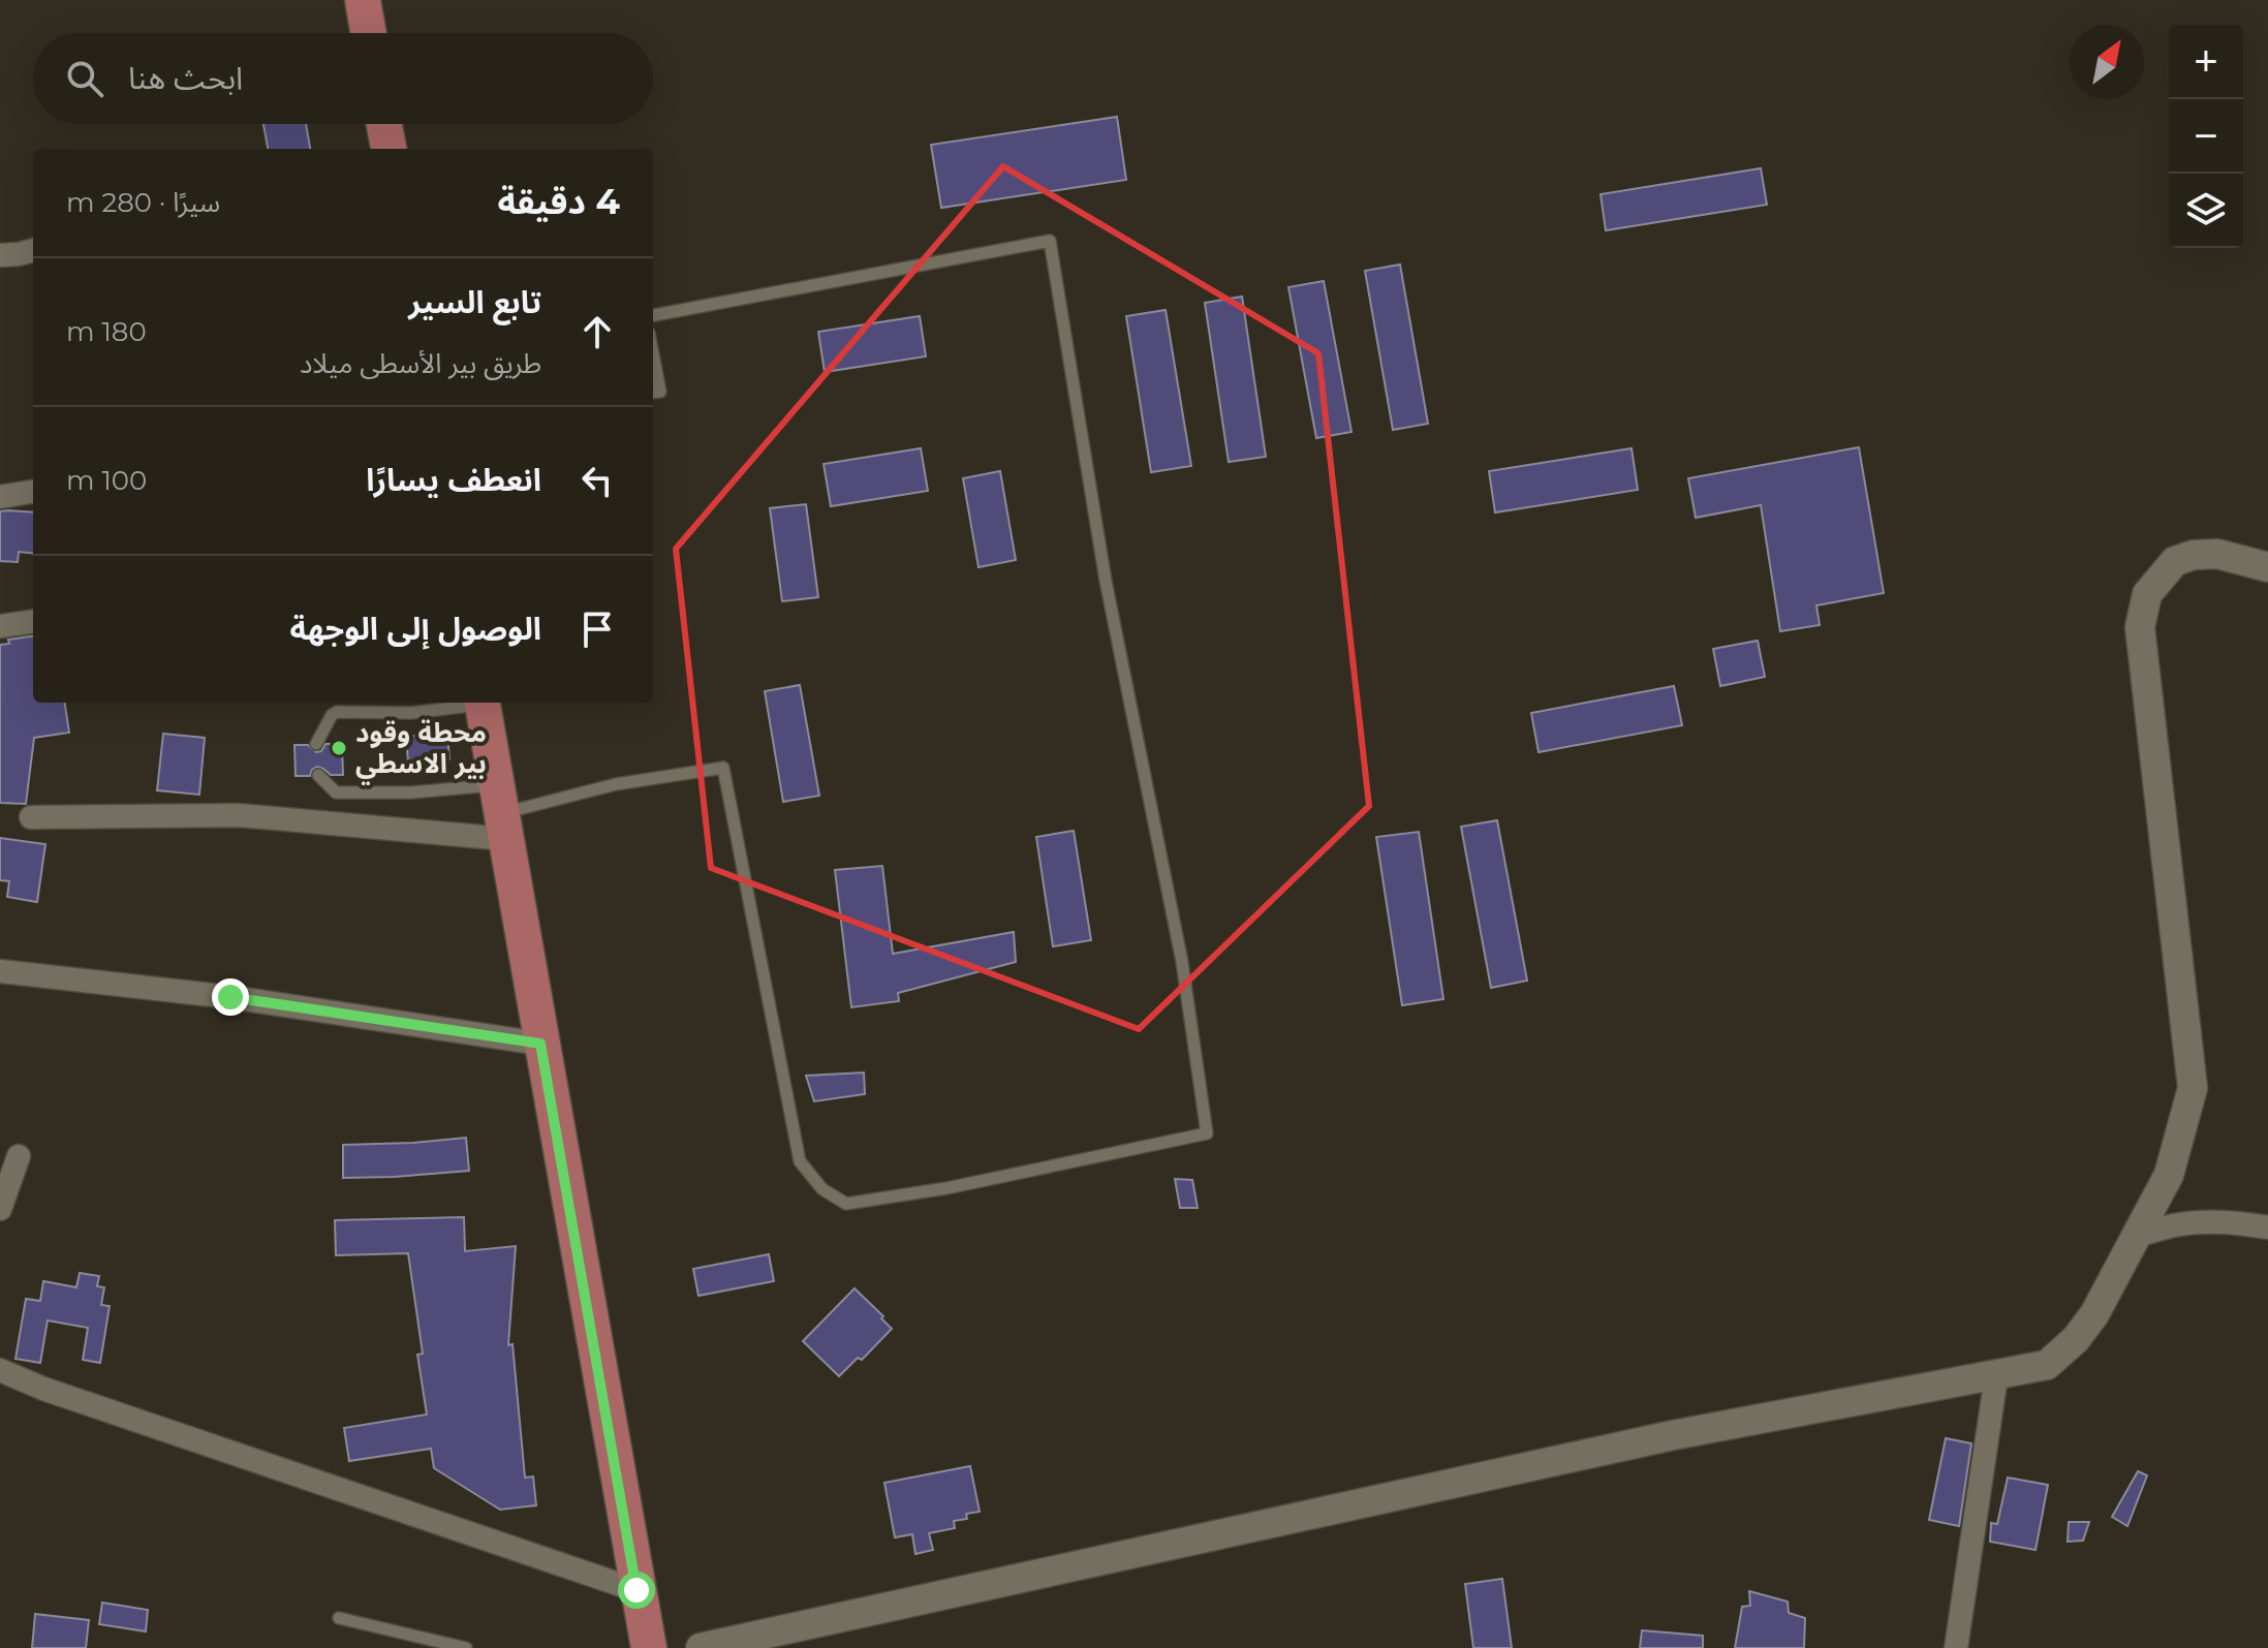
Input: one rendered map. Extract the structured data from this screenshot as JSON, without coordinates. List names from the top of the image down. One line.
{"places":["محطة وقود بير الاسطي"],"north":"top right","page":{"map_buttons":["+","−"],"search":"ابحث هنا","heading":["4 دقيقة","سيرًا · 280 m"],"list":[["تابع السير","طريق بير الأسطى ميلاد","180 m"],["انعطف يسارًا","100 m"],"الوصول إلى الوجهة"]}}
